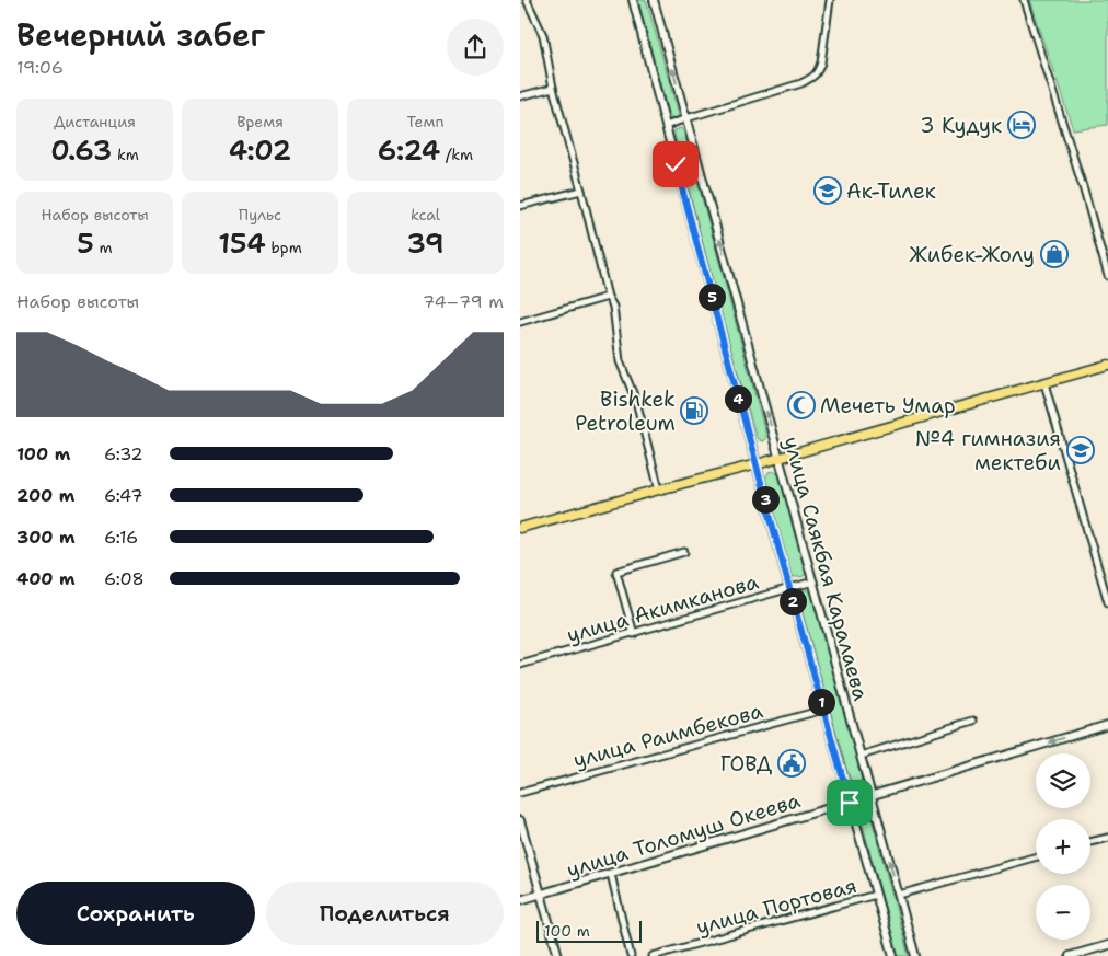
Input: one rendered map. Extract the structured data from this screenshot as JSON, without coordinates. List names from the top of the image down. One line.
{"streets":{"street":["улица Саякбая Каралаева","улица Акимканова","улица Раимбекова","улица Толомуш Океева","улица Портовая"]},"crossings":[["улица Саякбая Каралаева","улица Акимканова"],["улица Саякбая Каралаева","улица Раимбекова"],["улица Саякбая Каралаева","улица Толомуш Океева"],["улица Саякбая Каралаева","улица Портовая"]],"places":{"hotel":["3 Кудук"],"school or university":["Ак-Тилек","№4 гимназия мектеби"],"shop":["Жибек-Жолу"],"mosque":["Мечеть Умар"],"fuel station":["Bishkek Petroleum"],"public building":["ГОВД"]},"scale_bar":"100 m","page":{"heading":["Вечерний забег","19:06"],"stats":[["Дистанция","0.63 km"],["Время","4:02"],["Темп","6:24 /km"],["Набор высоты","5 m"],["Пульс","154 bpm"],["kcal","39"]],"chart":["Набор высоты","74–79 m"],"pins":["5","4","3","2","1"],"list":[{"name":"100 m","note":"6:32"},{"name":"200 m","note":"6:47"},{"name":"300 m","note":"6:16"},{"name":"400 m","note":"6:08"}],"map_buttons":["+","−"],"buttons":["Сохранить","Поделиться"],"scale":"100 m"}}
